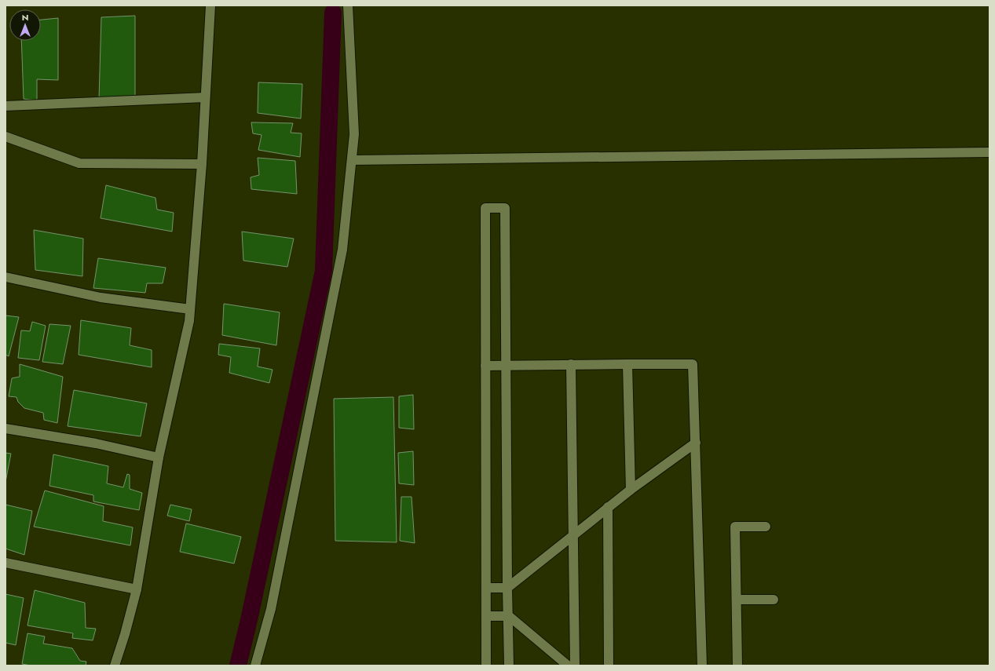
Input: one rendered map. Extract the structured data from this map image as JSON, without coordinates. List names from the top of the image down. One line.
{"north":"top"}
